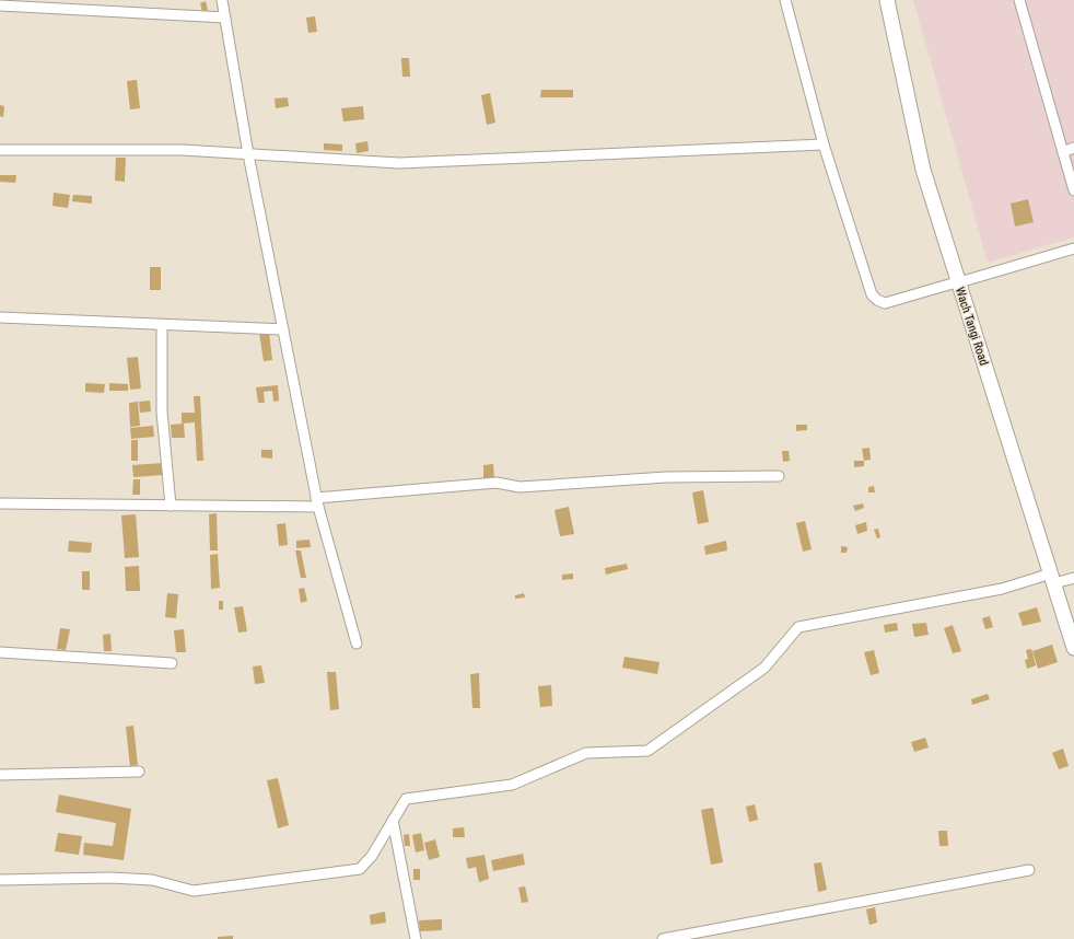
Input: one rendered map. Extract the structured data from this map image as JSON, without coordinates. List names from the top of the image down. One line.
{"streets":{"main road":["Wach Tangi Road"]}}
